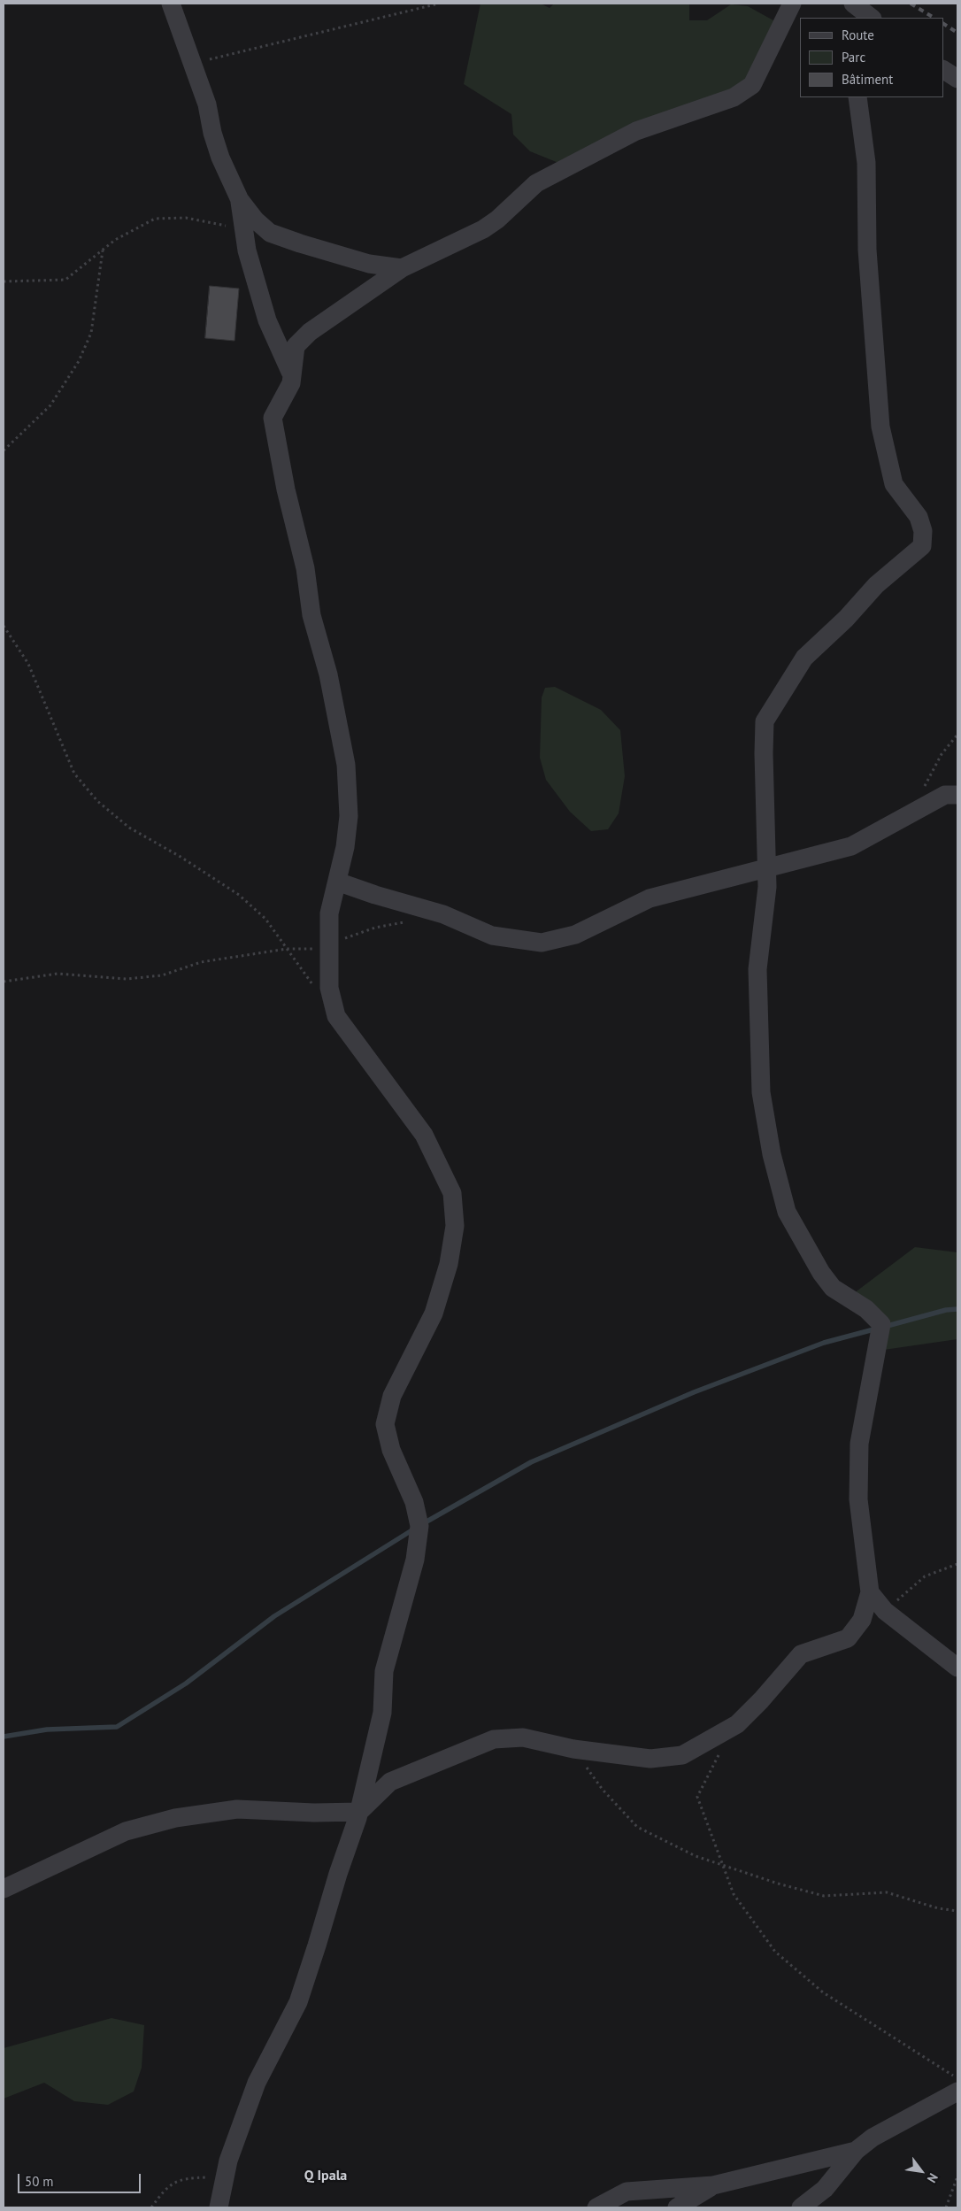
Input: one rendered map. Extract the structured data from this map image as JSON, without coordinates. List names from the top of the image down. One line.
{"districts":["Q Ipala"],"legend":["Route","Parc","Bâtiment"],"scale_bar":"50 m","north":"bottom right"}
